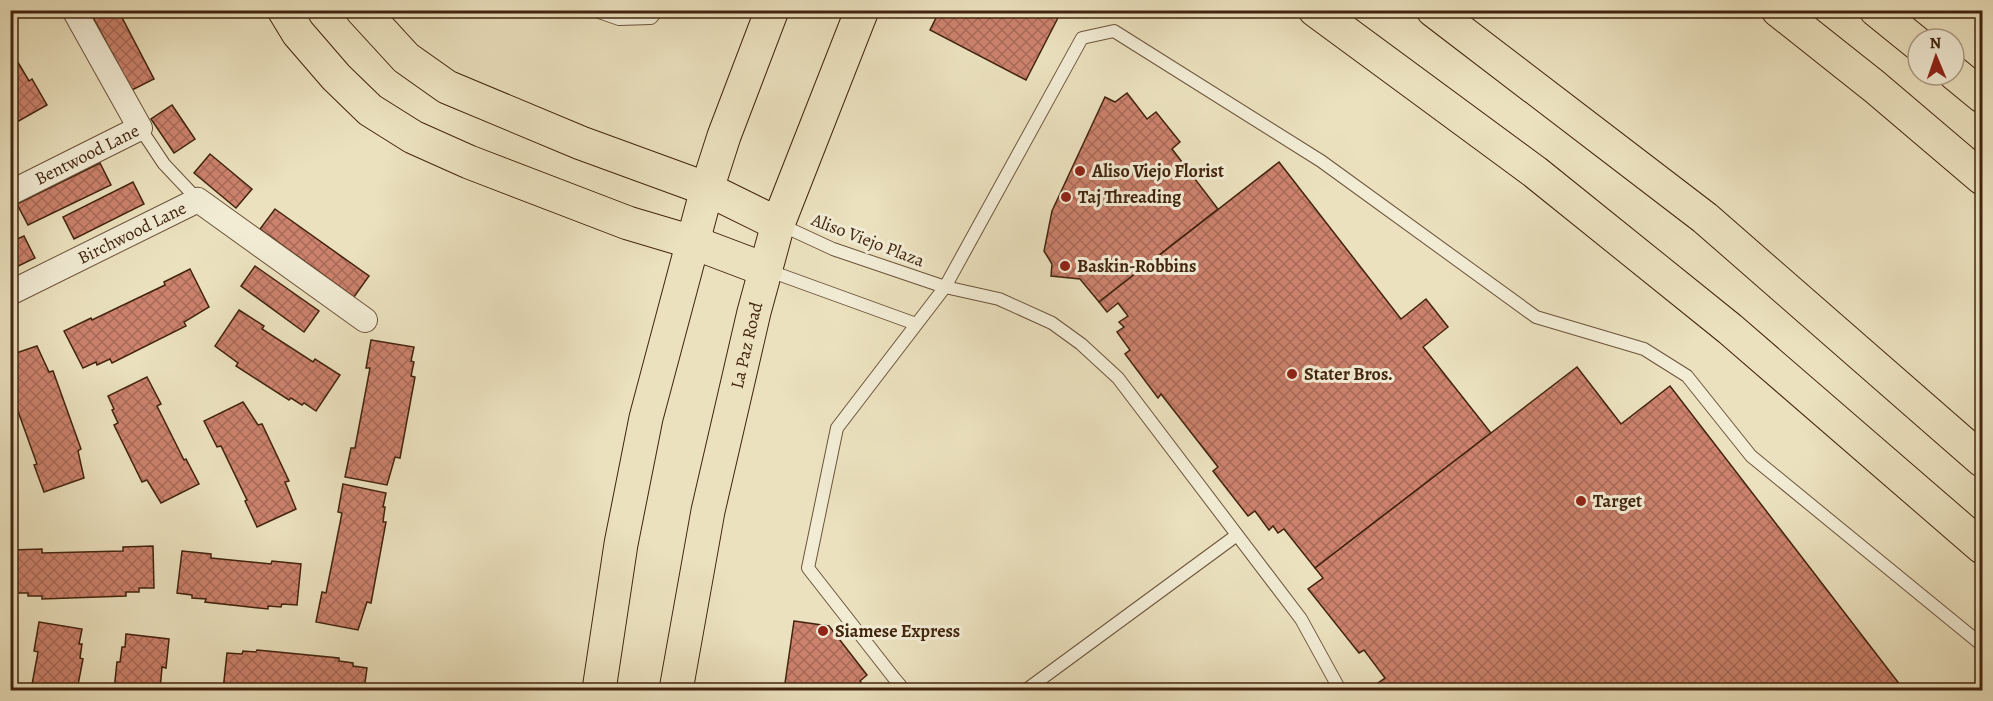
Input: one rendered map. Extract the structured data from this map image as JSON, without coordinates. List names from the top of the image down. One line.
{"streets":{"main road":["La Paz Road"],"street":["Bentwood Lane","Birchwood Lane"],"lane":["Aliso Viejo Plaza"]},"crossings":[["Aliso Viejo Plaza","La Paz Road"]],"places":["Aliso Viejo Florist","Taj Threading","Baskin-Robbins","Stater Bros.","Target","Siamese Express"],"north":"top"}
